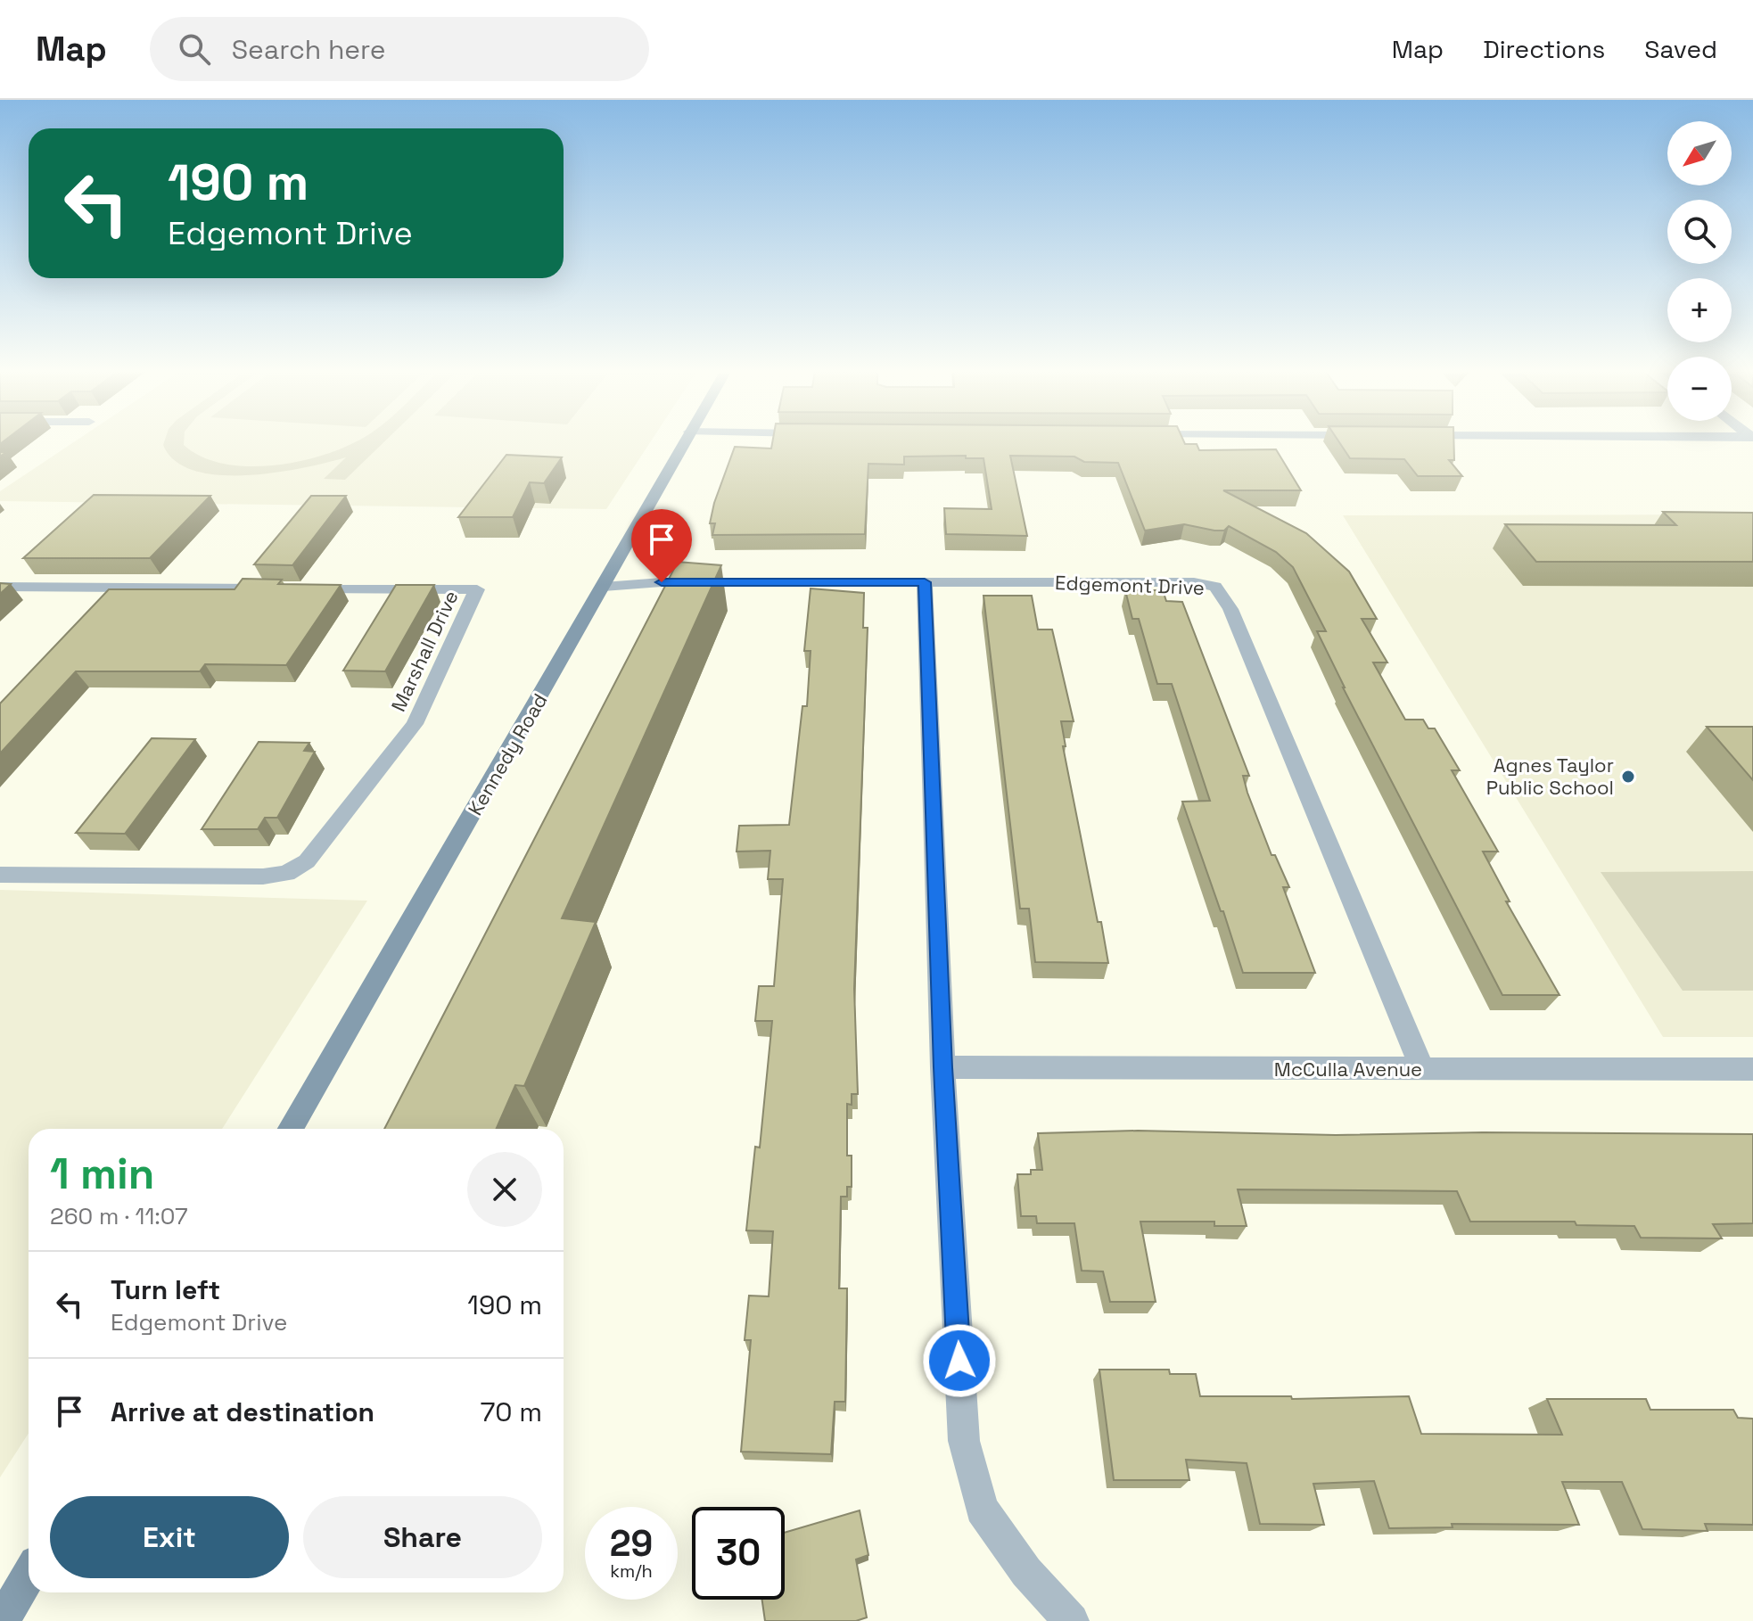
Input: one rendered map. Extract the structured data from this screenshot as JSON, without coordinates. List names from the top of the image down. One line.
{"streets":{"main road":["Kennedy Road"],"street":["Edgemont Drive","Marshall Drive","McCulla Avenue"]},"crossings":[["Edgemont Drive","Kennedy Road"],["Edgemont Drive","McCulla Avenue"]],"places":["Agnes Taylor Public School"],"north":"bottom left","page":{"header":"Map","search":"Search here","nav":["Map","Directions","Saved"],"map_buttons":["+","−"],"turn":["190 m","Edgemont Drive"],"heading":["1 min","260 m · 11:07"],"list":[{"name":"Turn left","note":"Edgemont Drive","value":"190 m"},{"name":"Arrive at destination","value":"70 m"}],"buttons":["Exit","Share"],"speed":"29 km/h","limit":"30"}}
